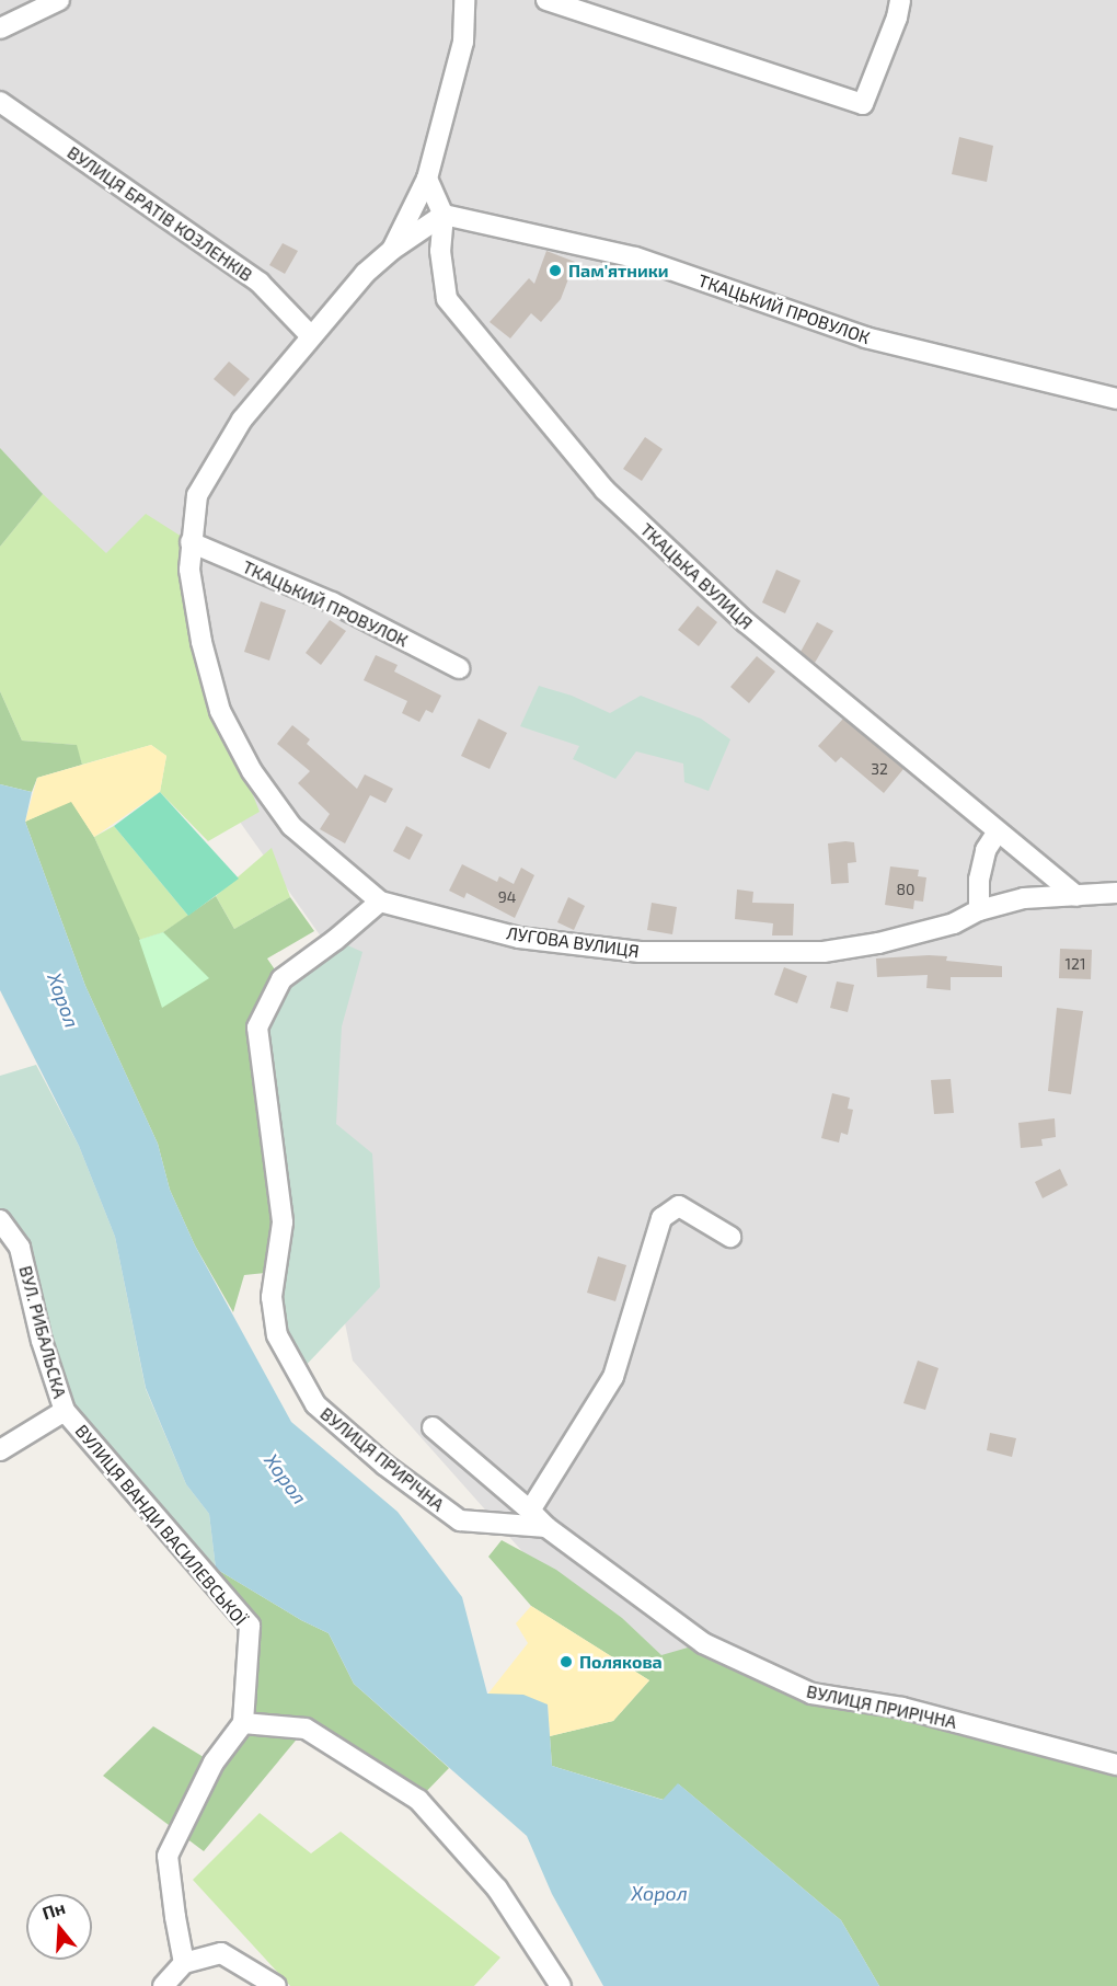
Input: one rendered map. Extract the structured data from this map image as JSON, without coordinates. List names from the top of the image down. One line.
{"streets":{"street":["ВУЛИЦЯ БРАТІВ КОЗЛЕНКІВ","ТКАЦЬКИЙ ПРОВУЛОК","ТКАЦЬКА ВУЛИЦЯ","ЛУГОВА ВУЛИЦЯ","ВУЛ. РИБАЛЬСКА","ВУЛИЦЯ ПРИРІЧНА","ВУЛИЦЯ ВАНДИ ВАСИЛЕВСЬКОЇ"]},"crossings":[["ТКАЦЬКИЙ ПРОВУЛОК","ТКАЦЬКА ВУЛИЦЯ"],["ТКАЦЬКИЙ ПРОВУЛОК","ЛУГОВА ВУЛИЦЯ"],["ТКАЦЬКА ВУЛИЦЯ","ЛУГОВА ВУЛИЦЯ"],["ЛУГОВА ВУЛИЦЯ","ВУЛИЦЯ ПРИРІЧНА"],["ВУЛ. РИБАЛЬСКА","ВУЛИЦЯ ВАНДИ ВАСИЛЕВСЬКОЇ"]],"water":["Хорол"],"places":["Пам'ятники","Полякова"],"house_numbers":["32","80","94","121"],"north":"top"}
